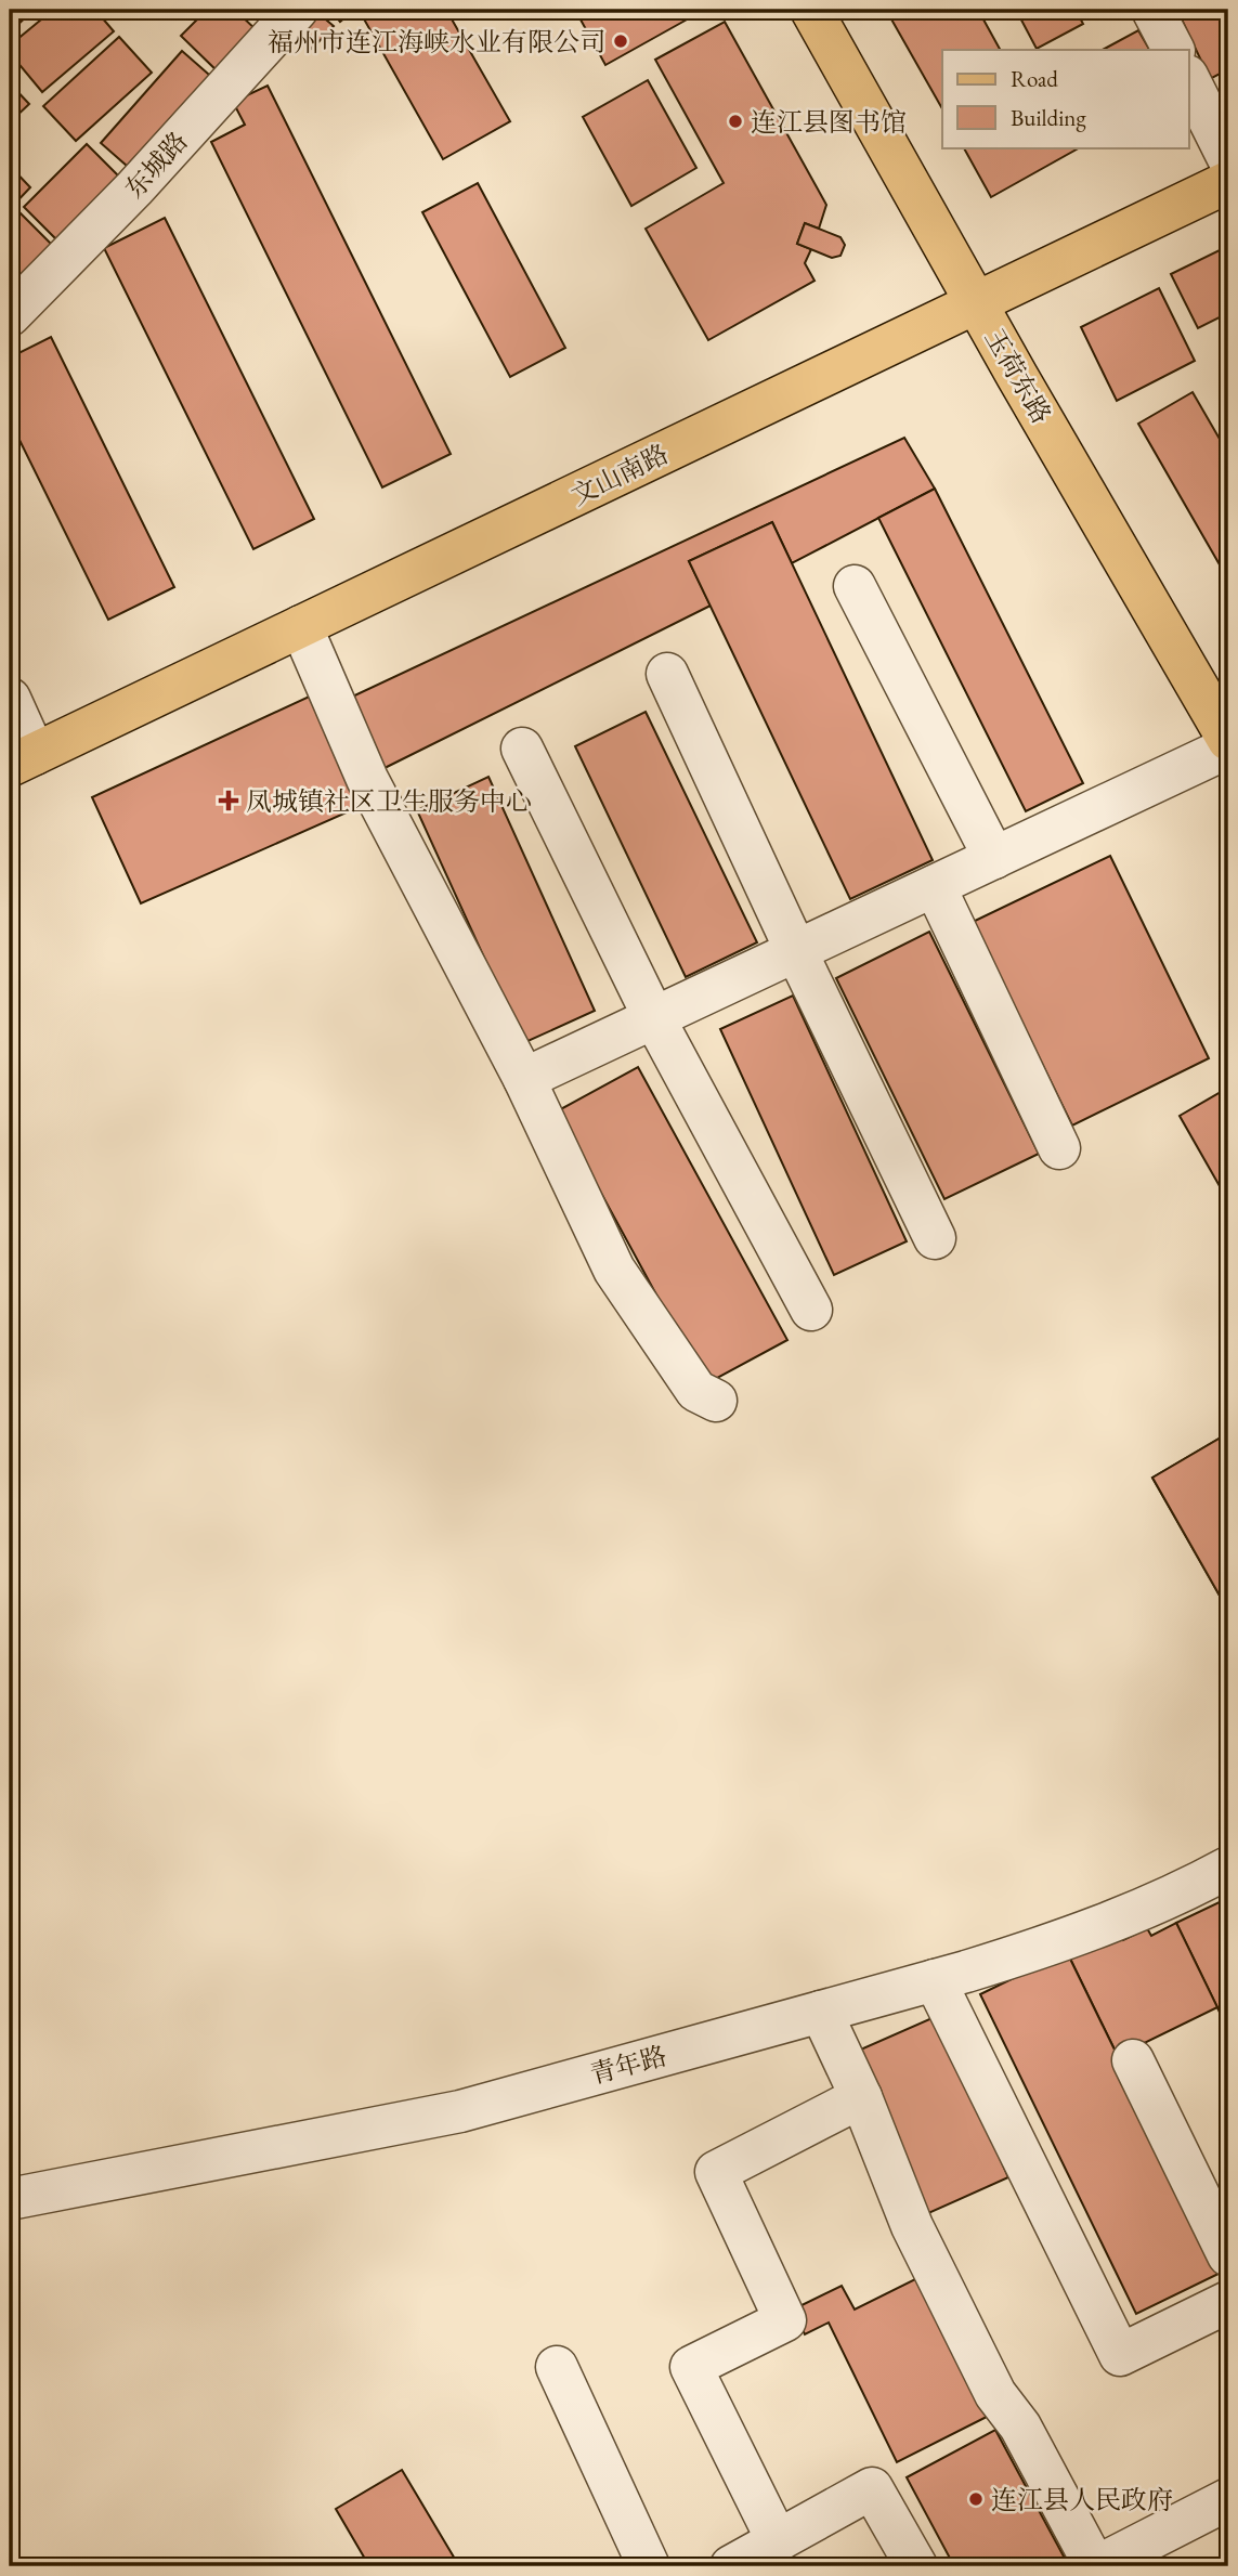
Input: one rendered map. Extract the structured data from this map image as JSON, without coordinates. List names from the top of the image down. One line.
{"streets":{"main road":["玉荷东路","文山南路"],"street":["东城路","青年路"]},"crossings":[["玉荷东路","文山南路"]],"places":{"other":["福州市连江海峡水业有限公司","连江县图书馆","连江县人民政府"],"health":["凤城镇社区卫生服务中心"]},"legend":["Road","Building"]}
